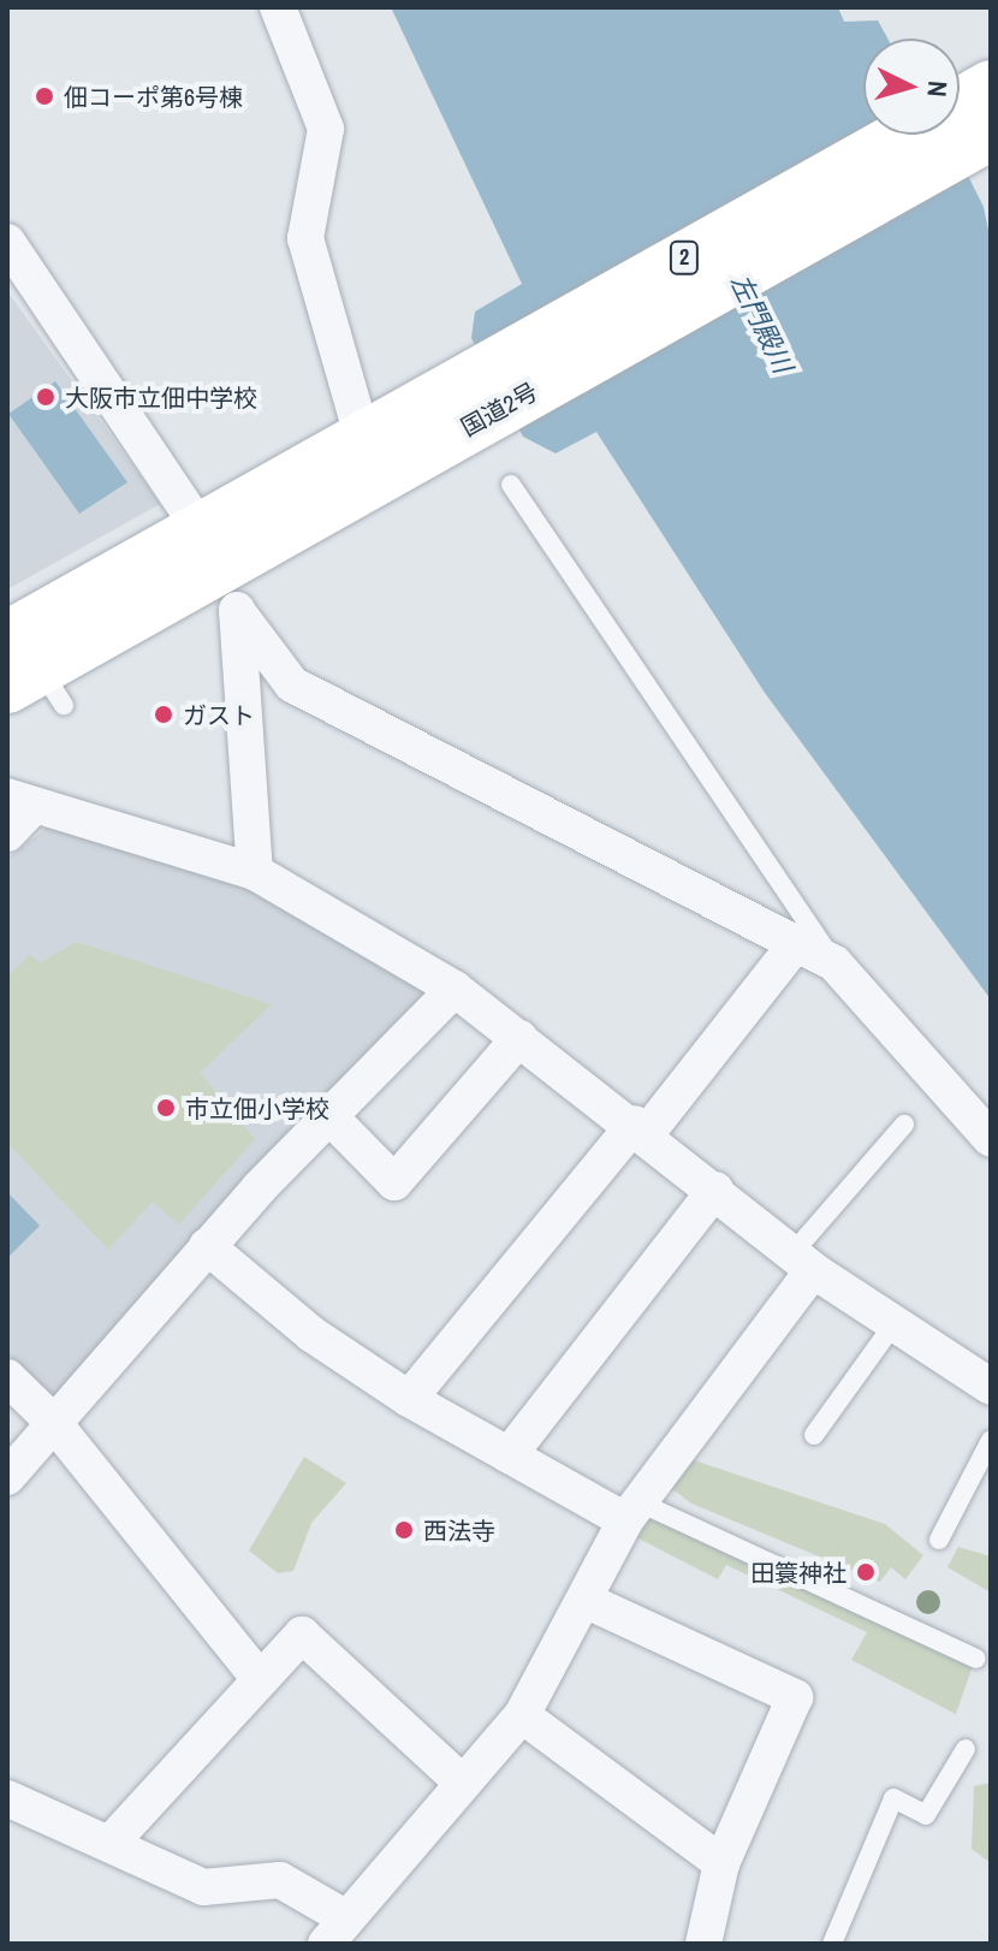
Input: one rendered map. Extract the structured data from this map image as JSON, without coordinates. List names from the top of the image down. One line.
{"streets":{"highway":["2","国道2号"]},"water":["左門殿川"],"places":["佃コーポ第6号棟","大阪市立佃中学校","ガスト","市立佃小学校","西法寺","田簑神社"],"north":"right"}
